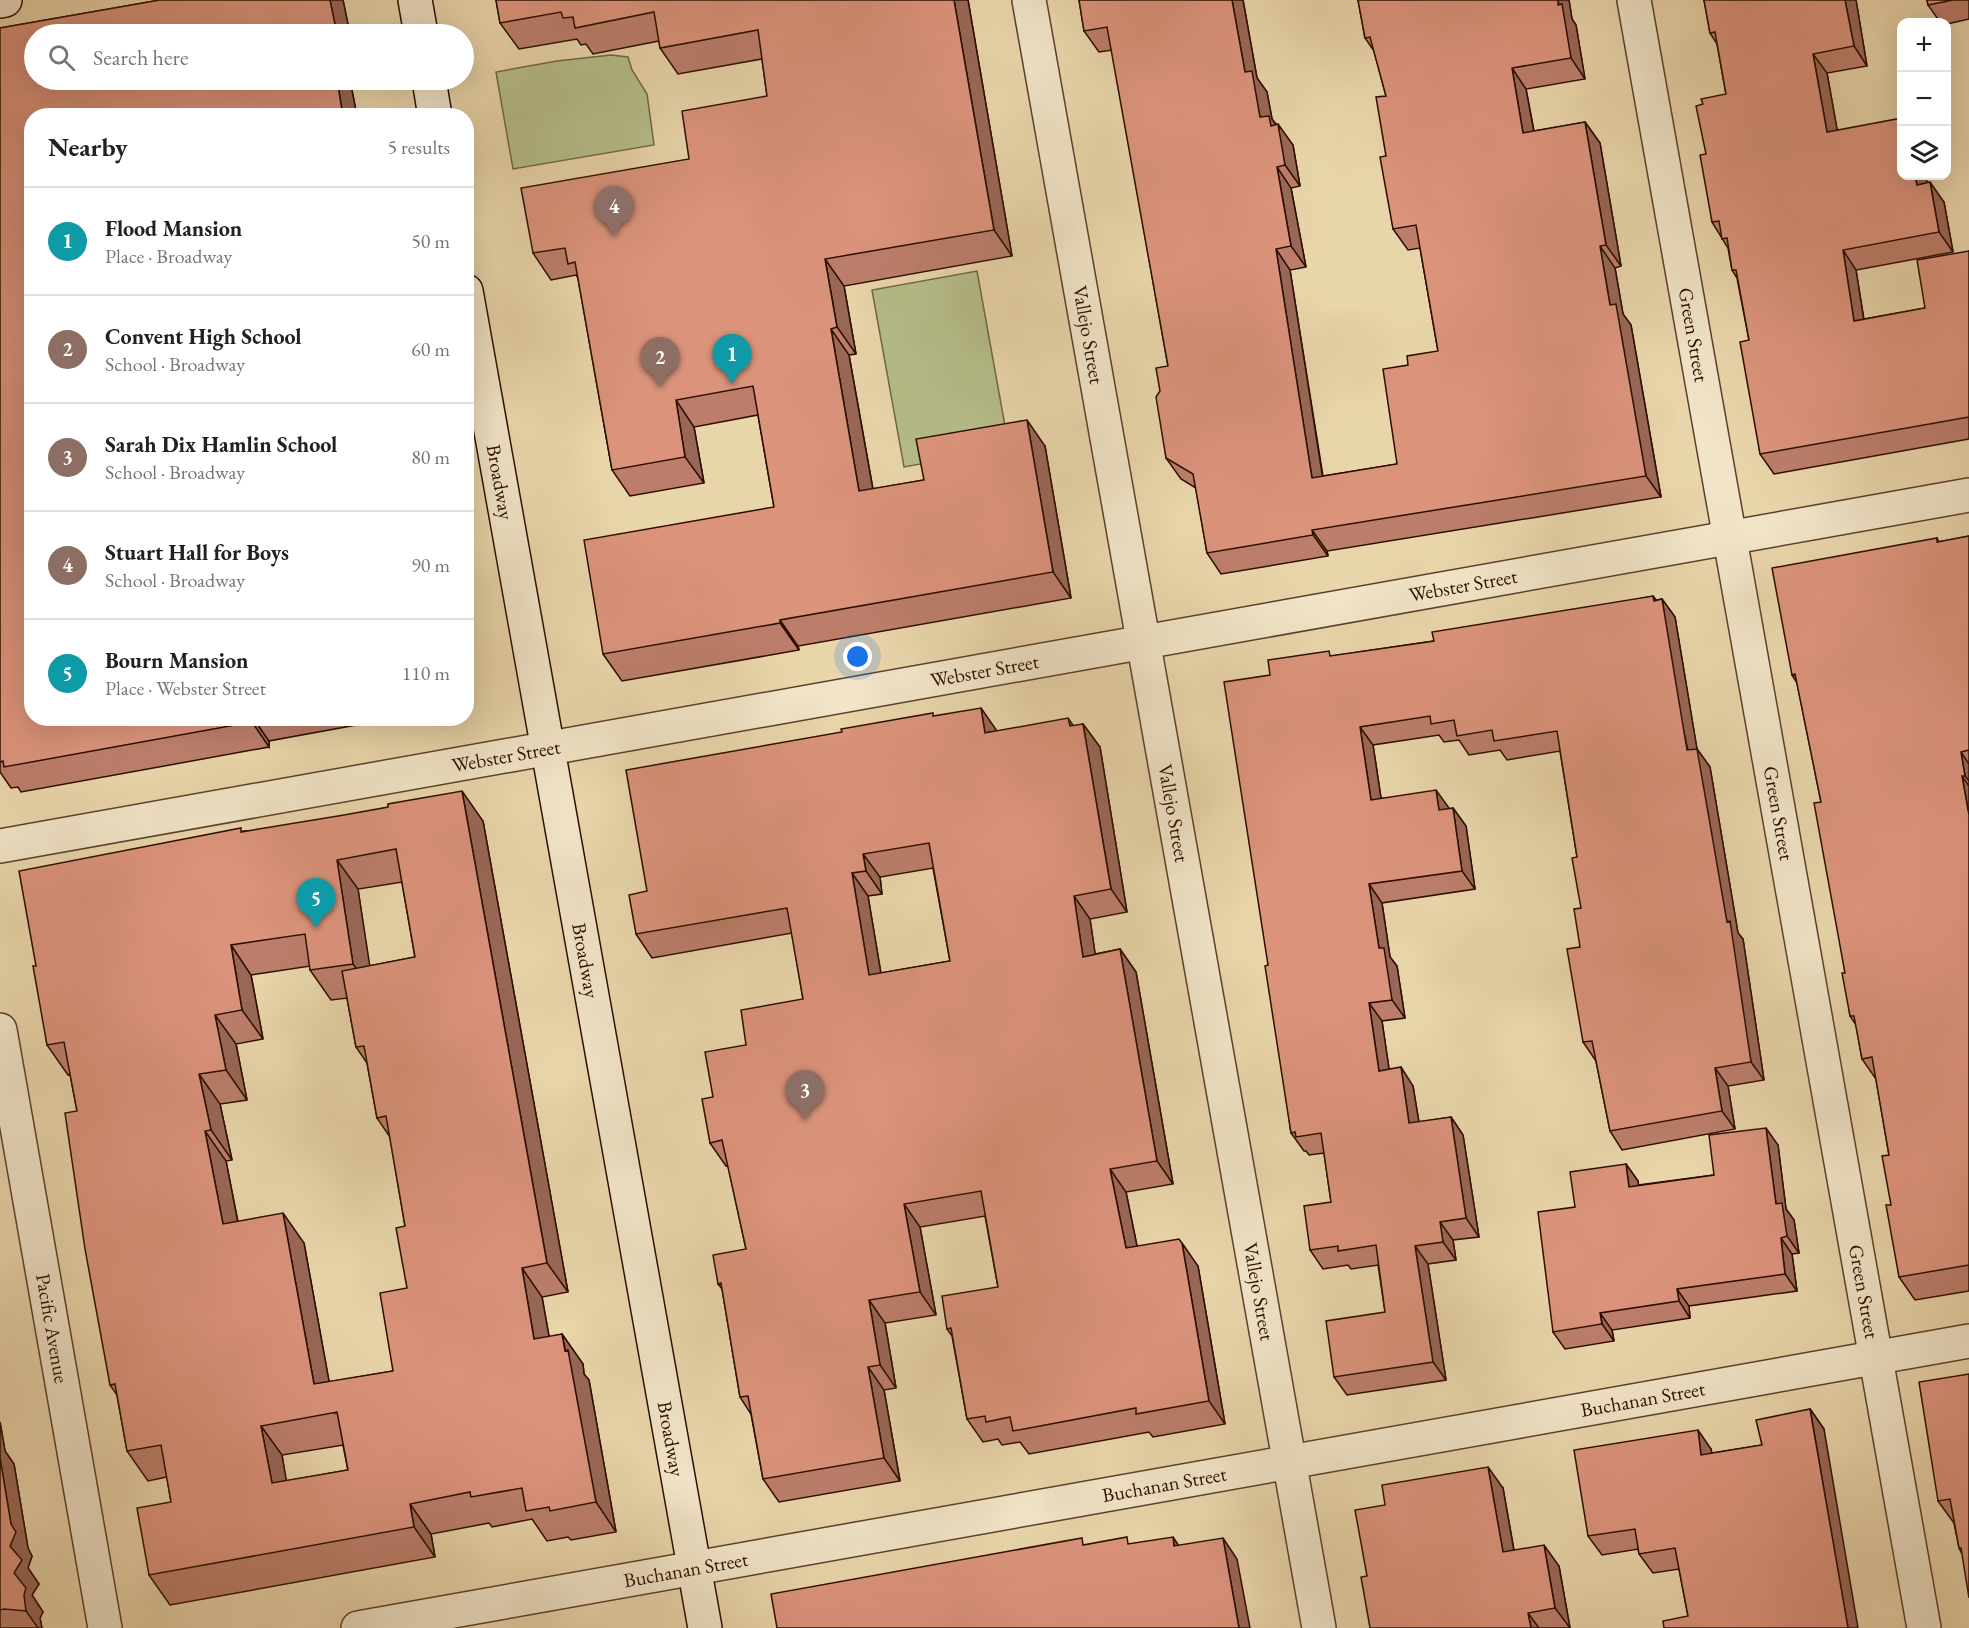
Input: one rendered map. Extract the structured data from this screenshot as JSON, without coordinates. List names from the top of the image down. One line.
{"streets":{"street":["Vallejo Street","Green Street","Broadway","Webster Street","Pacific Avenue","Buchanan Street"]},"crossings":[["Vallejo Street","Webster Street"],["Vallejo Street","Buchanan Street"],["Green Street","Webster Street"],["Green Street","Buchanan Street"],["Broadway","Webster Street"],["Broadway","Buchanan Street"]],"page":{"map_buttons":["+","−"],"search":"Search here","heading":["Nearby","5 results"],"pins":["4","1","2","5","3"],"list":[{"mark":"1","name":"Flood Mansion","note":"Place · Broadway","value":"50 m"},{"mark":"2","name":"Convent High School","note":"School · Broadway","value":"60 m"},{"mark":"3","name":"Sarah Dix Hamlin School","note":"School · Broadway","value":"80 m"},{"mark":"4","name":"Stuart Hall for Boys","note":"School · Broadway","value":"90 m"},{"mark":"5","name":"Bourn Mansion","note":"Place · Webster Street","value":"110 m"}]}}
